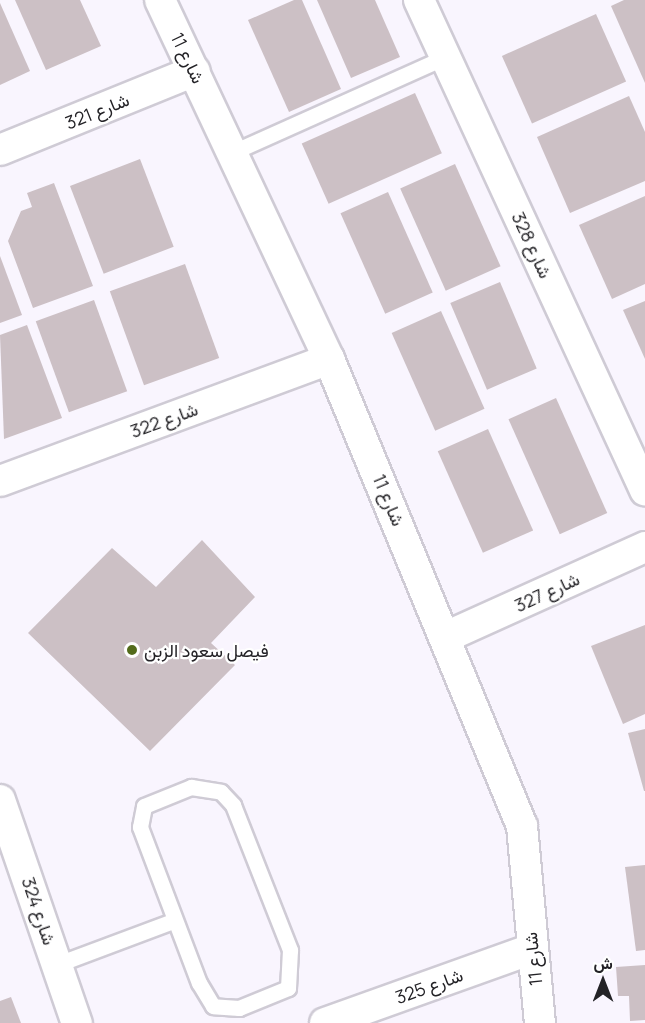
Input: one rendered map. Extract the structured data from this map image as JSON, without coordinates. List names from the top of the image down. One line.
{"streets":{"street":["شارع 11","شارع 321","شارع 328","شارع 322","شارع 327","شارع 324","شارع 325"]},"crossings":[["شارع 11","شارع 321"],["شارع 11","شارع 322"],["شارع 11","شارع 327"],["شارع 11","شارع 325"]],"places":["فيصل سعود الزبن"],"north":"top"}
